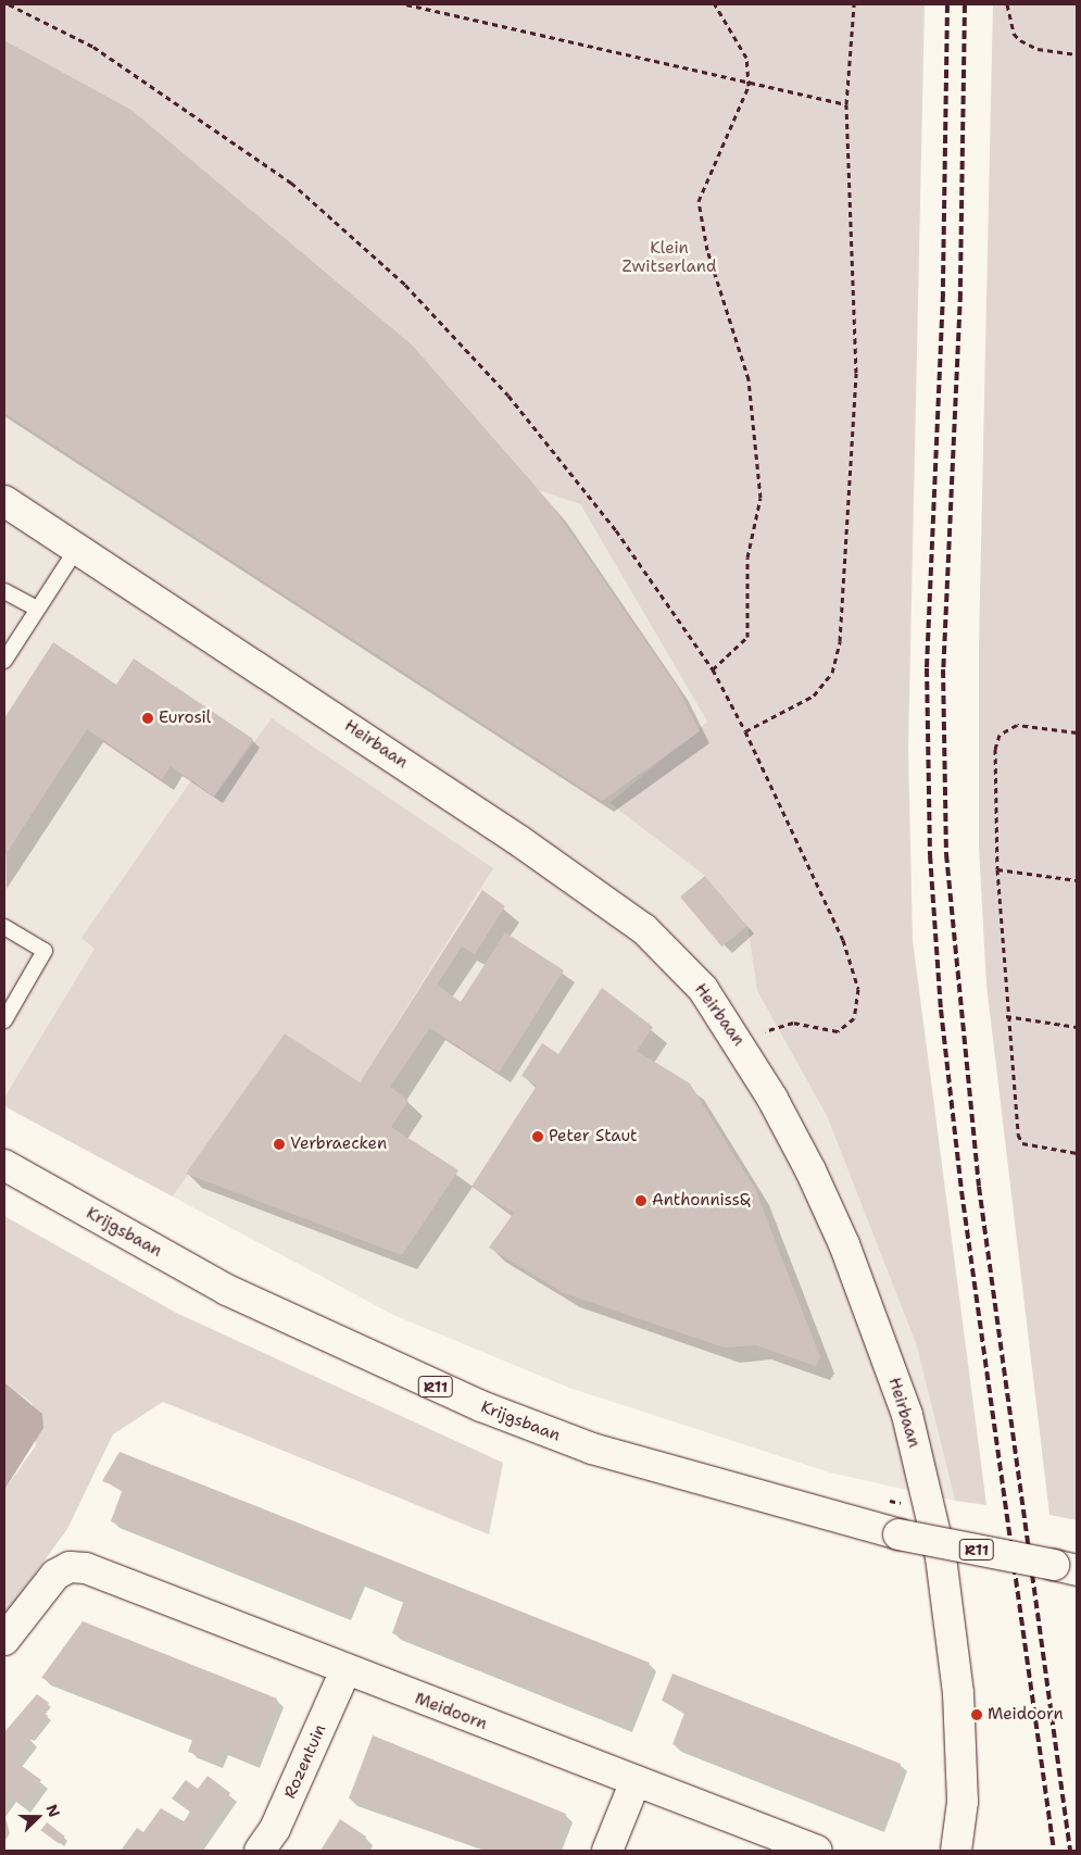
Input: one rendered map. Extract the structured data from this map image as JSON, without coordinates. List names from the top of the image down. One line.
{"streets":{"street":["Heirbaan","Krijgsbaan","R11","Meidoorn","Rozentuin"]},"crossings":[["Meidoorn","Rozentuin"]],"parks":["Klein Zwitserland"],"places":["Eurosil","Peter Staut","Verbraecken","Anthonniss&","Meidoorn"],"north":"right"}
